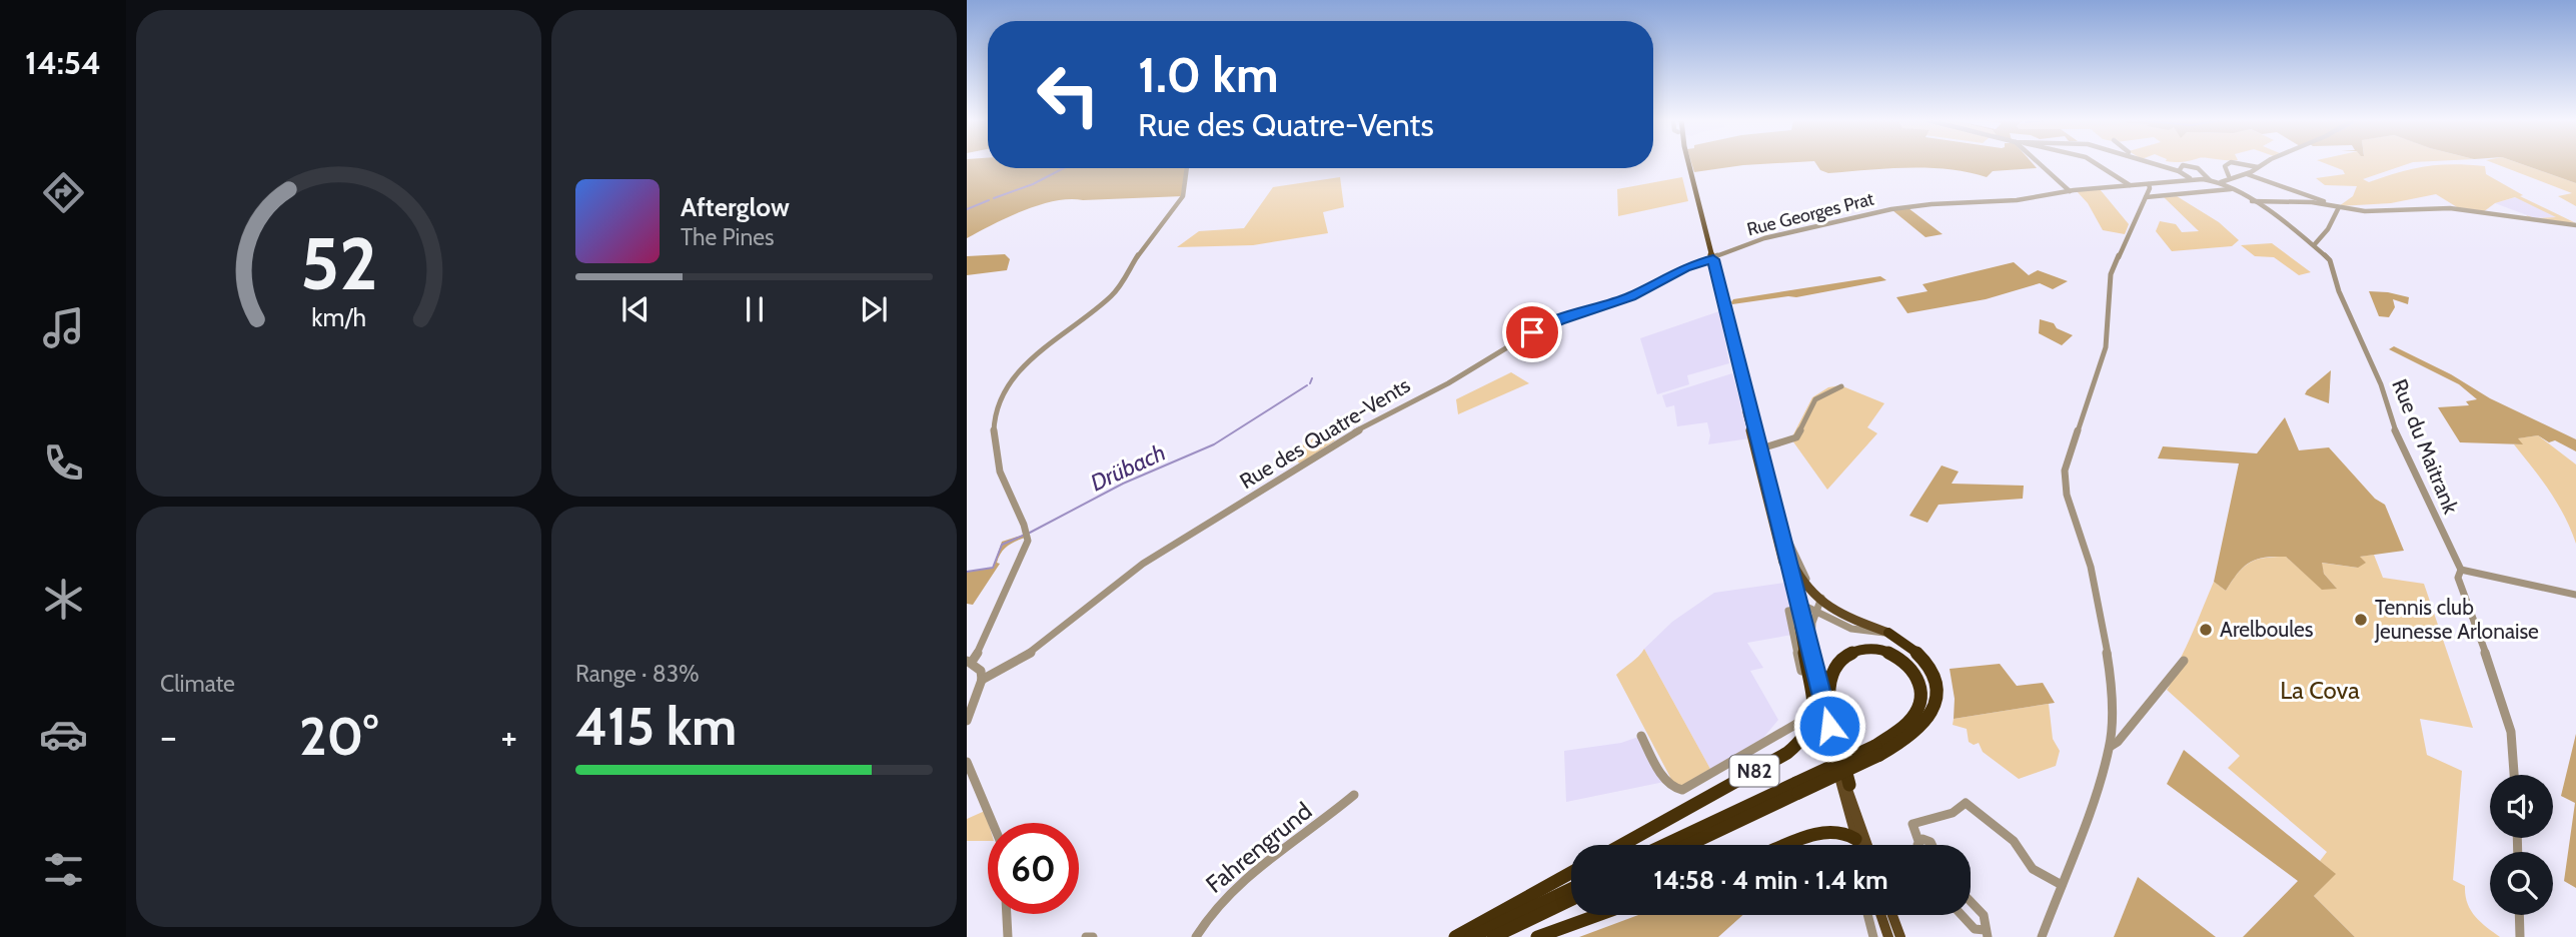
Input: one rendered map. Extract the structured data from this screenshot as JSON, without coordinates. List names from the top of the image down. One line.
{"streets":{"highway":["N82"],"street":["Rue Georges Prat","Rue des Quatre-Vents","Rue du Maitrank","Fahrengrund"]},"crossings":[["Rue Georges Prat","Rue des Quatre-Vents"],["Rue Georges Prat","Rue du Maitrank"]],"water":["Drübach"],"parks":["La Cova"],"places":["Tennis club Jeunesse Arlonaise","Arelboules"],"page":{"tabs":"14:54","turn":["1.0 km","Rue des Quatre-Vents"],"song":["Afterglow","The Pines"],"tile":["Climate",["Range · 83%","415 km"]],"heat":["−","20°","+"],"limit":"60","trip":"14:58 · 4 min · 1.4 km","gauge":["52","km/h"]}}
